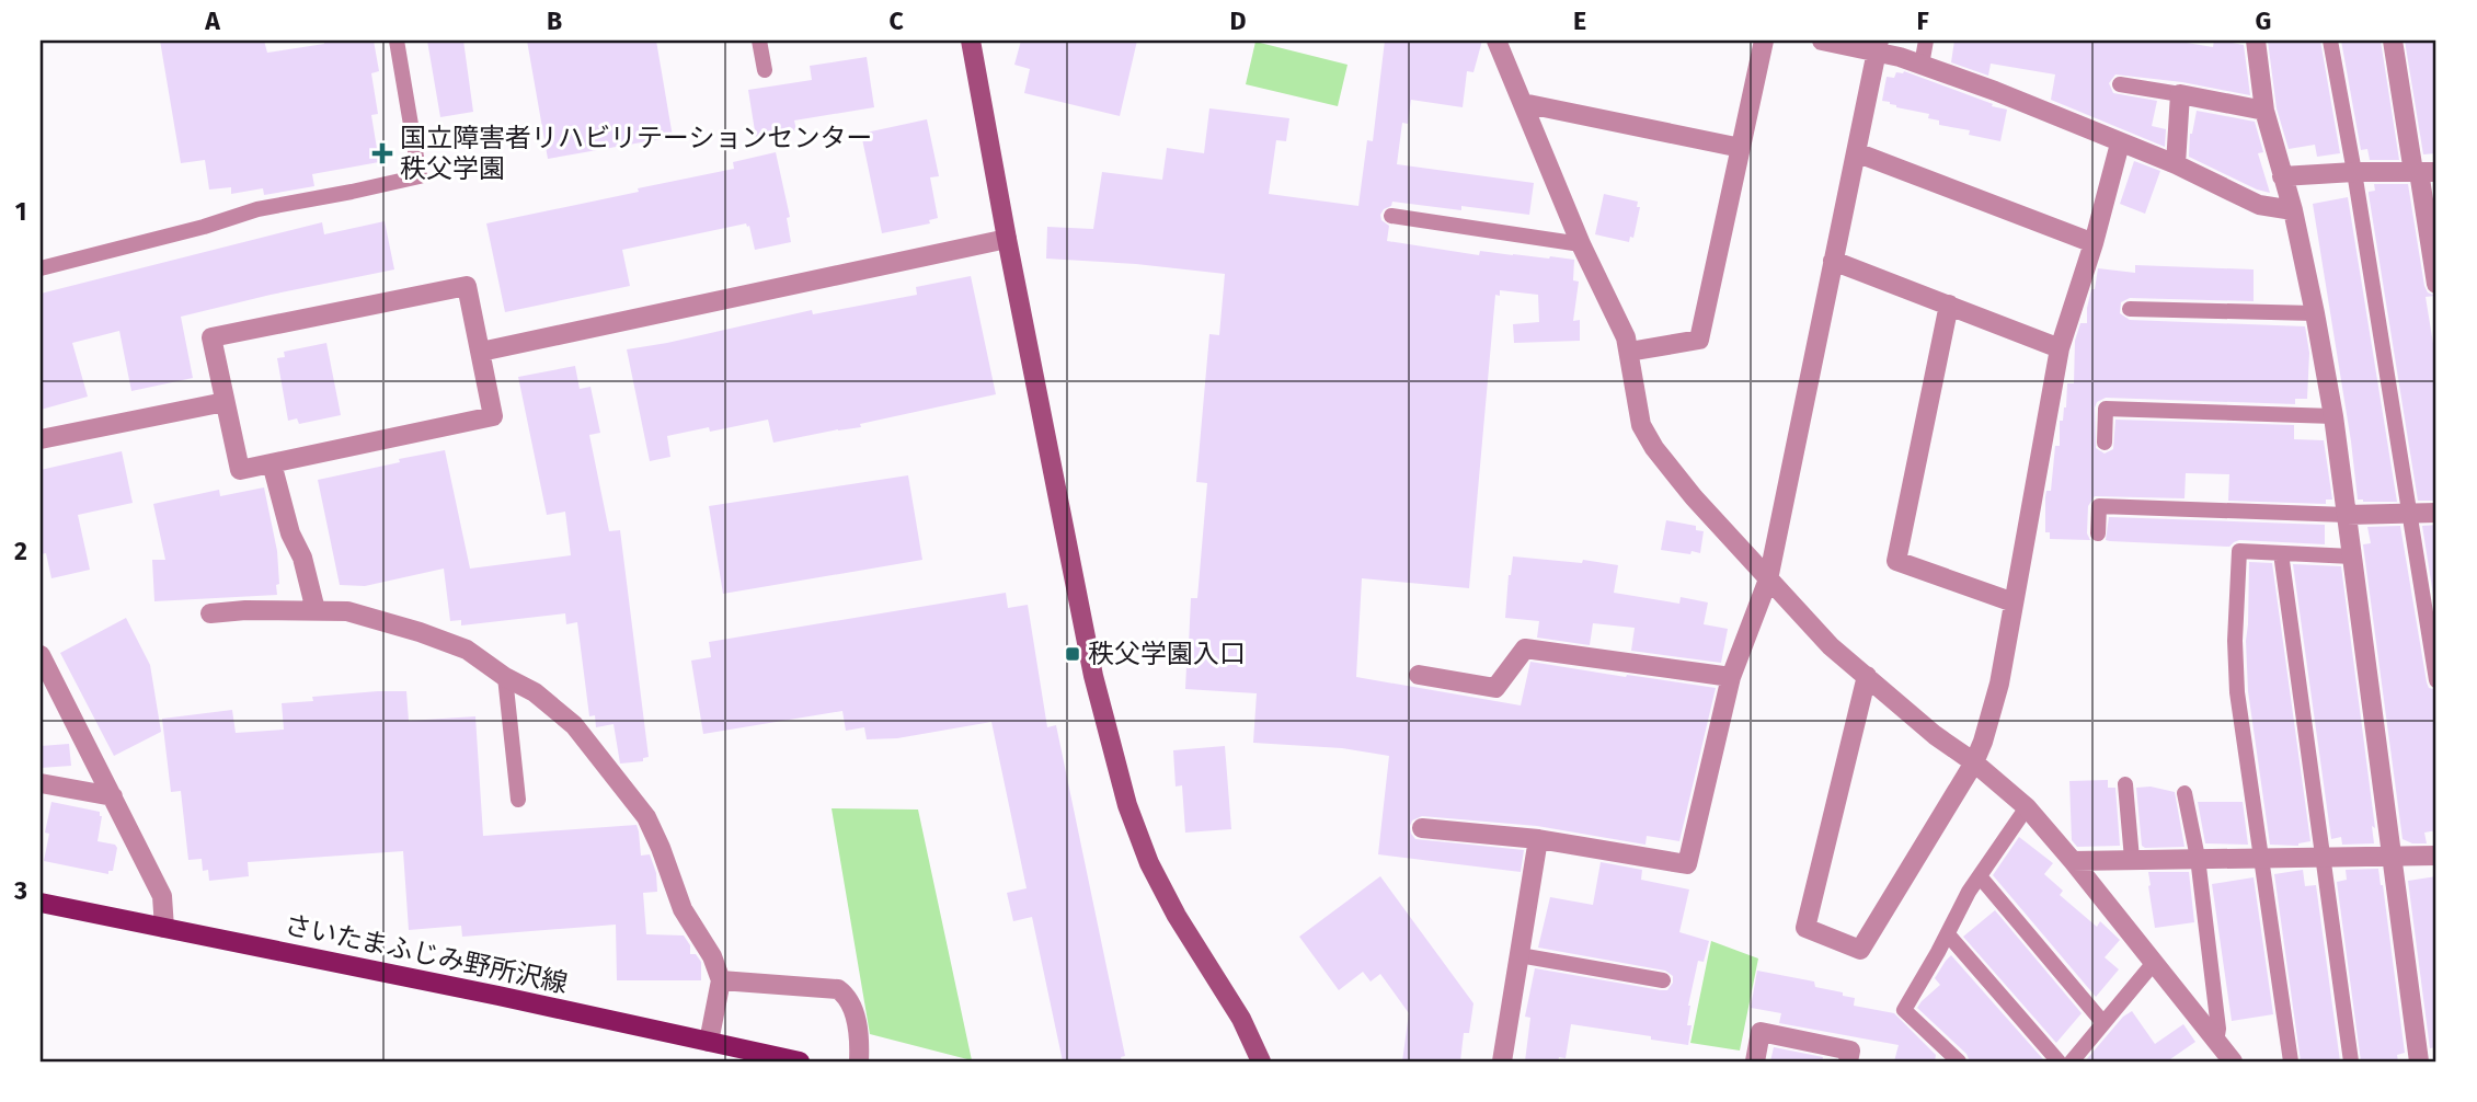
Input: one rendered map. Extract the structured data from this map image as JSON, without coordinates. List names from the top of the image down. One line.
{"streets":{"main road":["さいたまふじみ野所沢線"]},"places":{"health":["国立障害者リハビリテーションセンター 秩父学園"],"transit":["秩父学園入口"]},"grid":{"columns":["A","B","C","D","E","F","G"],"rows":["1","2","3"]}}
